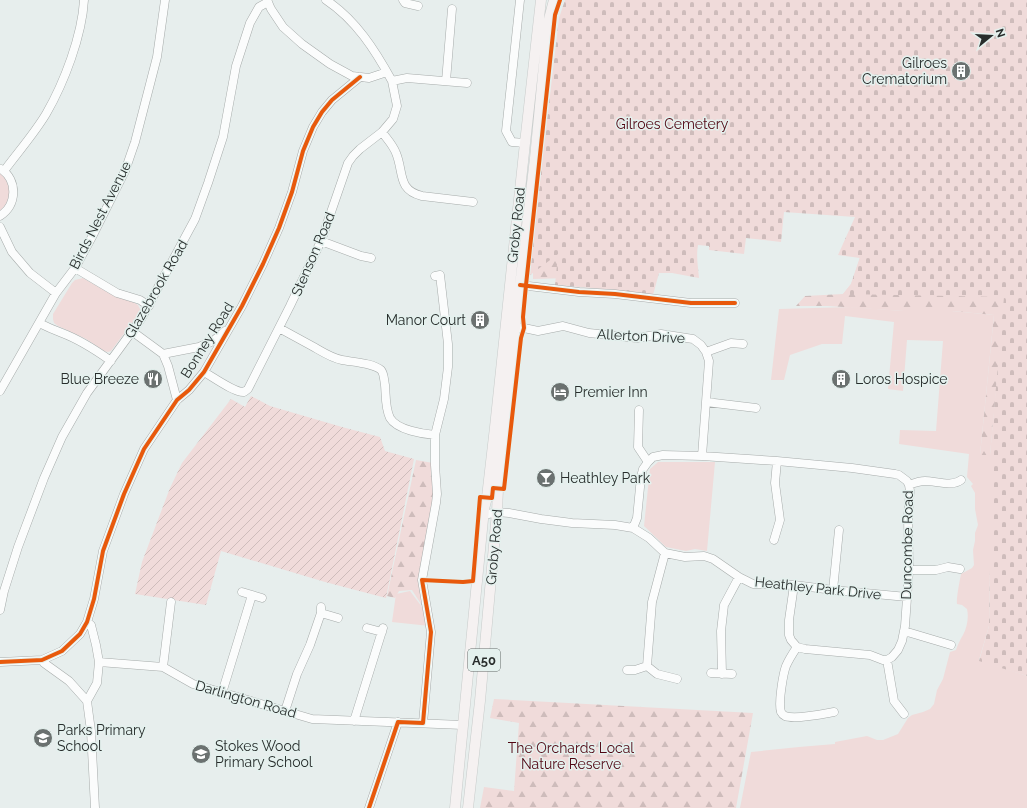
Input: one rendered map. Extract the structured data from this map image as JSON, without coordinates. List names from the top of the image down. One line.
{"streets":{"main road":["Groby Road","A50"],"street":["Birds Nest Avenue","Stenson Road","Glazebrook Road","Allerton Drive","Bonney Road","Duncombe Road","Heathley Park Drive","Darlington Road"]},"crossings":[["Groby Road","Allerton Drive"],["Groby Road","Heathley Park Drive"],["Groby Road","Darlington Road"],["Stenson Road","Bonney Road"],["Duncombe Road","Heathley Park Drive"]],"parks":["Gilroes Cemetery","The Orchards Local Nature Reserve"],"places":{"building":["Gilroes Crematorium","Manor Court","Loros Hospice"],"restaurant":["Blue Breeze"],"hotel":["Premier Inn"],"bar":["Heathley Park"],"school or university":["Parks Primary School","Stokes Wood Primary School"]},"north":"right"}
